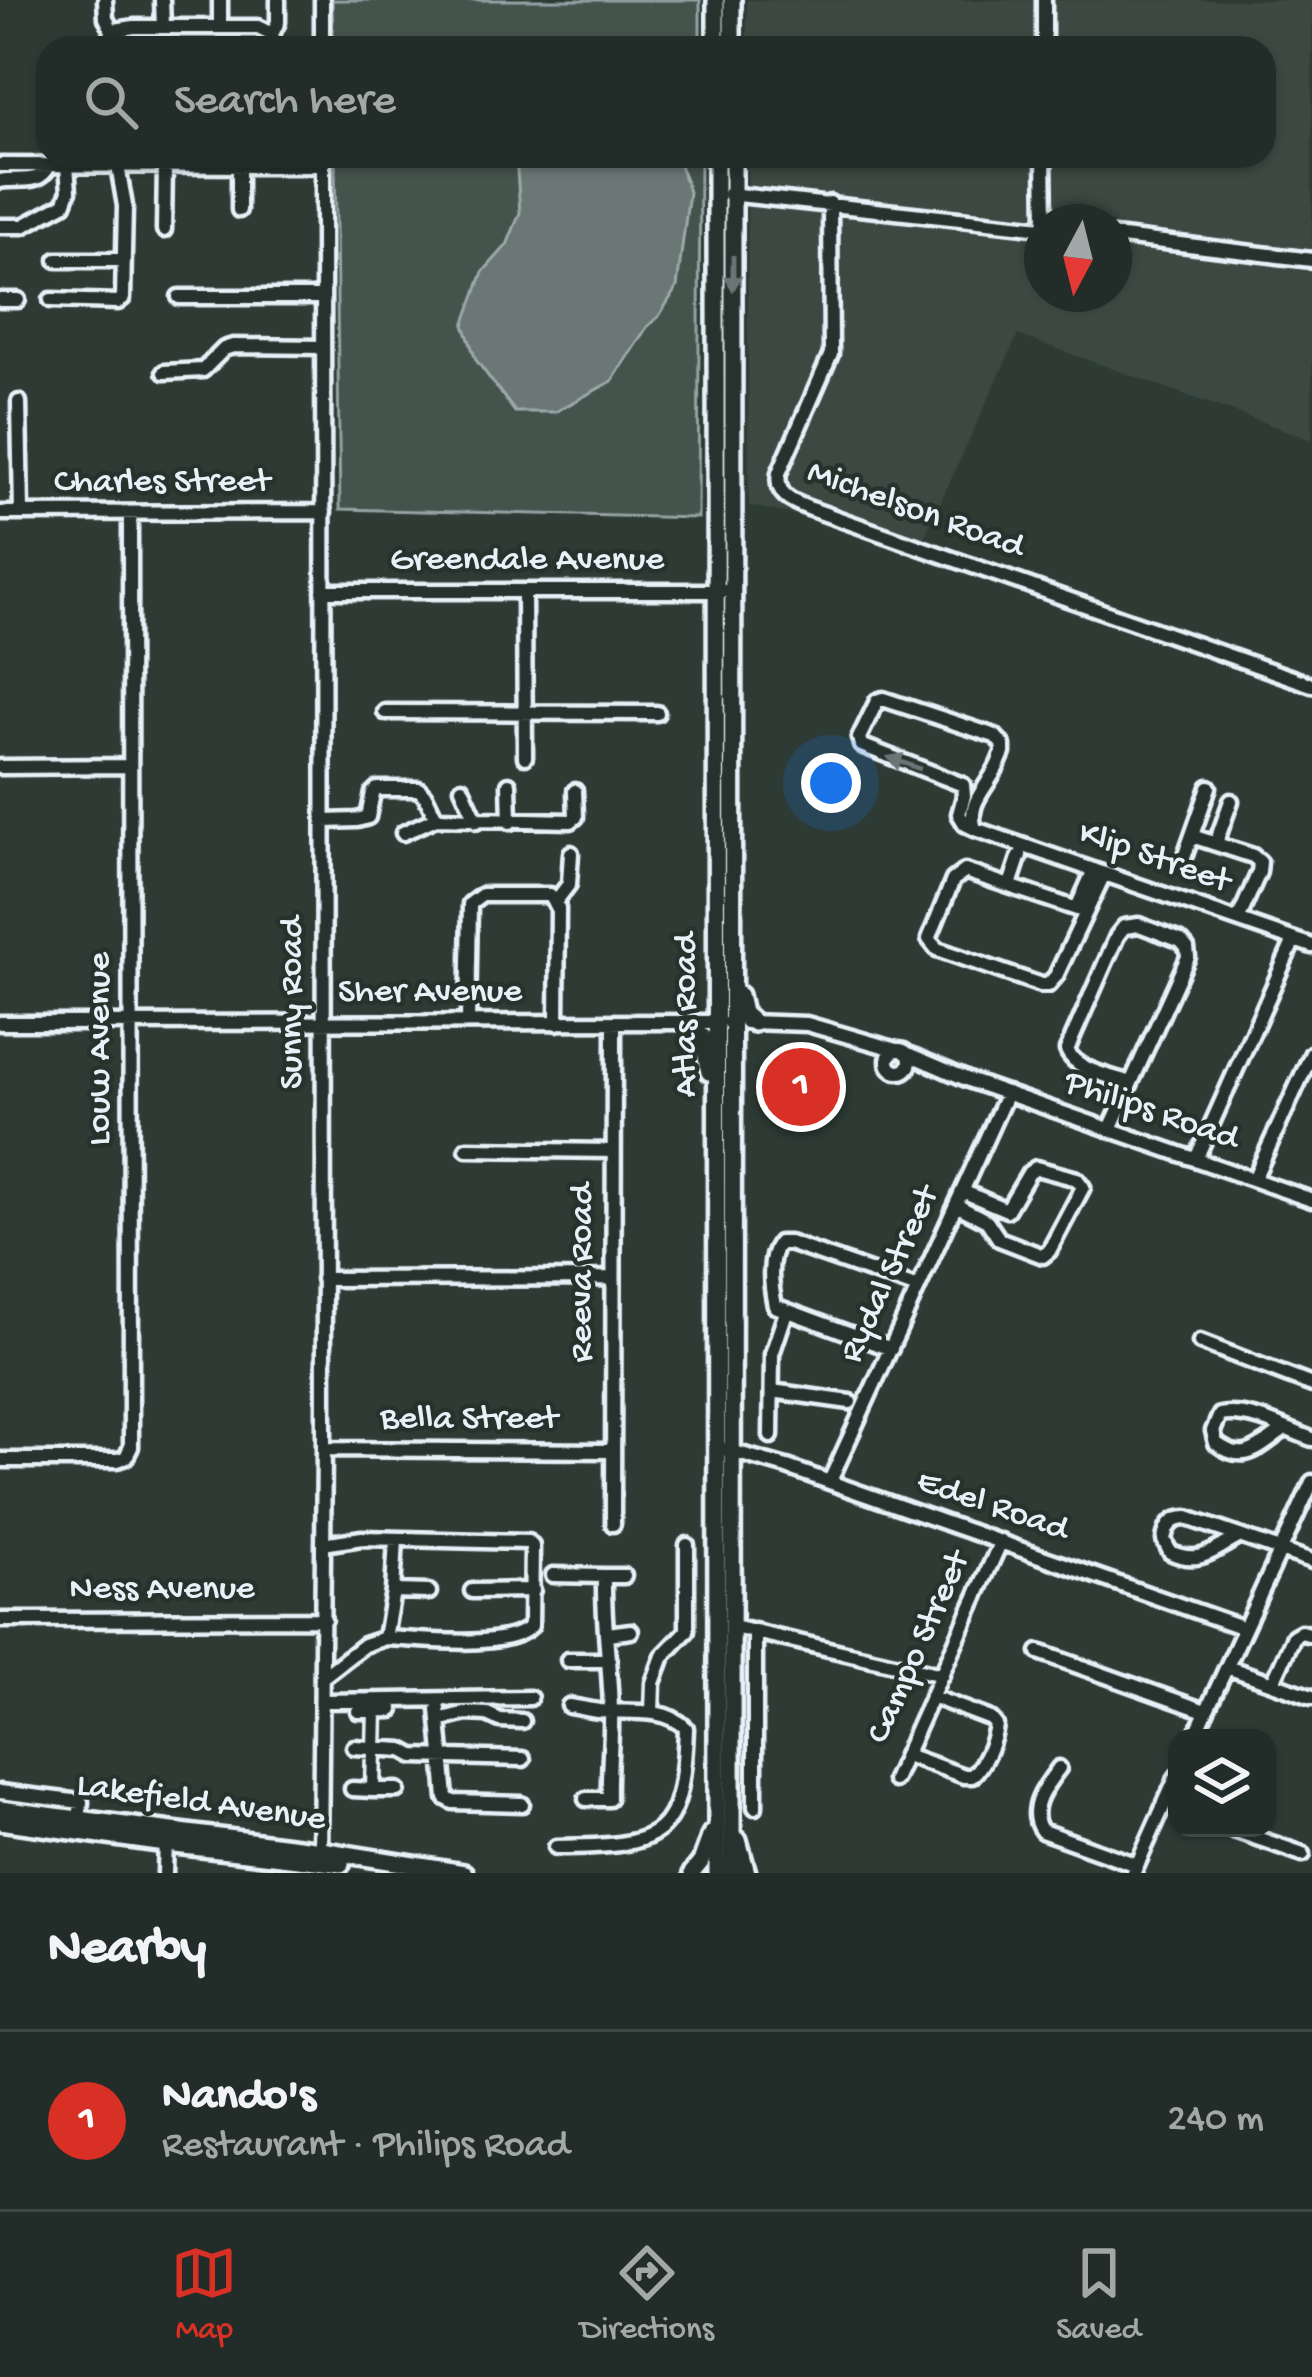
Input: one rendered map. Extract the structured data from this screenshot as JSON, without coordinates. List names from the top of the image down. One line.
{"streets":{"main road":["Atlas Road","Lakefield Avenue"],"street":["Charles Street","Michelson Road","Greendale Avenue","Klip Street","Sher Avenue","Sunny Road","Louw Avenue","Philips Road","Reeva Road","Rydal Street","Bella Street","Edel Road","Ness Avenue","Campo Street"]},"crossings":[["Charles Street","Sunny Road"],["Charles Street","Louw Avenue"],["Greendale Avenue","Sunny Road"],["Greendale Avenue","Atlas Road"],["Sher Avenue","Sunny Road"],["Sher Avenue","Atlas Road"],["Sher Avenue","Louw Avenue"],["Sher Avenue","Philips Road"],["Sher Avenue","Reeva Road"],["Sunny Road","Bella Street"],["Sunny Road","Ness Avenue"],["Sunny Road","Lakefield Avenue"],["Atlas Road","Philips Road"],["Atlas Road","Edel Road"],["Philips Road","Rydal Street"],["Reeva Road","Bella Street"],["Rydal Street","Edel Road"],["Edel Road","Campo Street"]],"north":"bottom","page":{"search":"Search here","pins":"1","heading":"Nearby","list":[{"mark":"1","name":"Nando's","note":"Restaurant · Philips Road","value":"240 m"}],"nav":["Map","Directions","Saved"]}}
